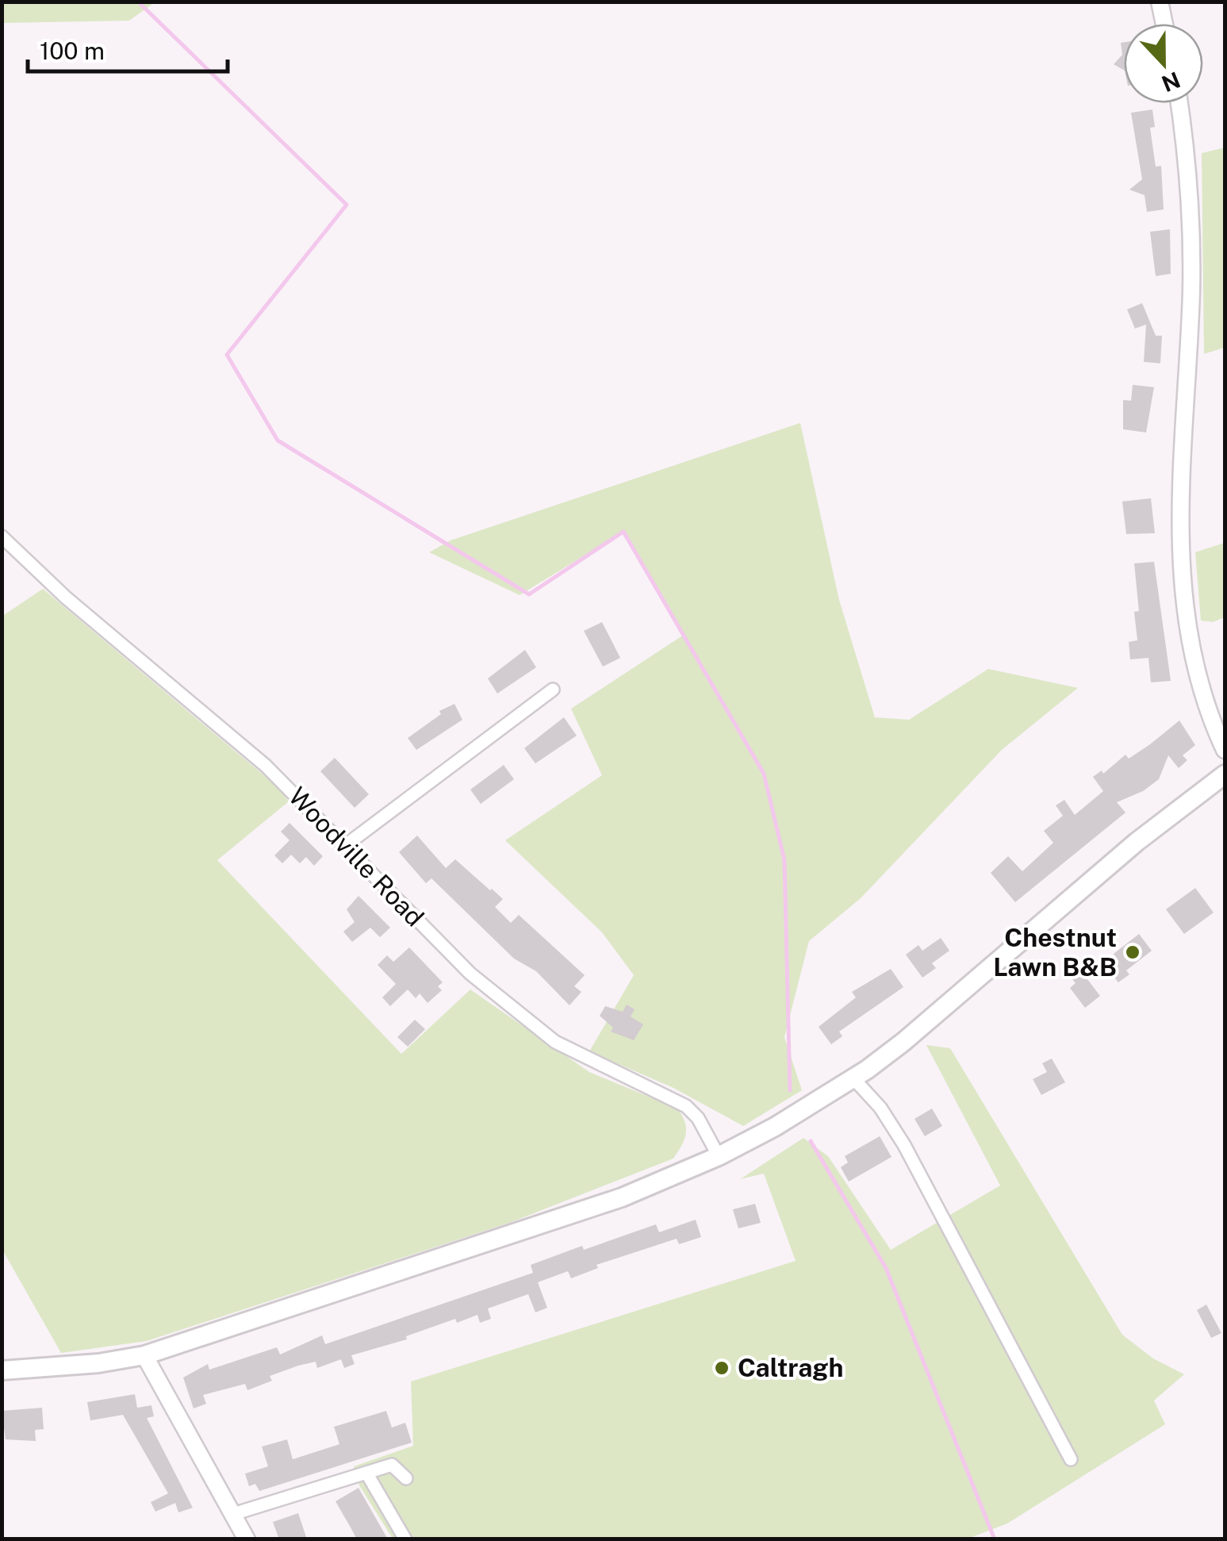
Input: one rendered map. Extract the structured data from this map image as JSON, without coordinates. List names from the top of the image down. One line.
{"streets":{"street":["Woodville Road"]},"places":["Chestnut Lawn B&B","Caltragh"],"scale_bar":"100 m","north":"bottom"}
